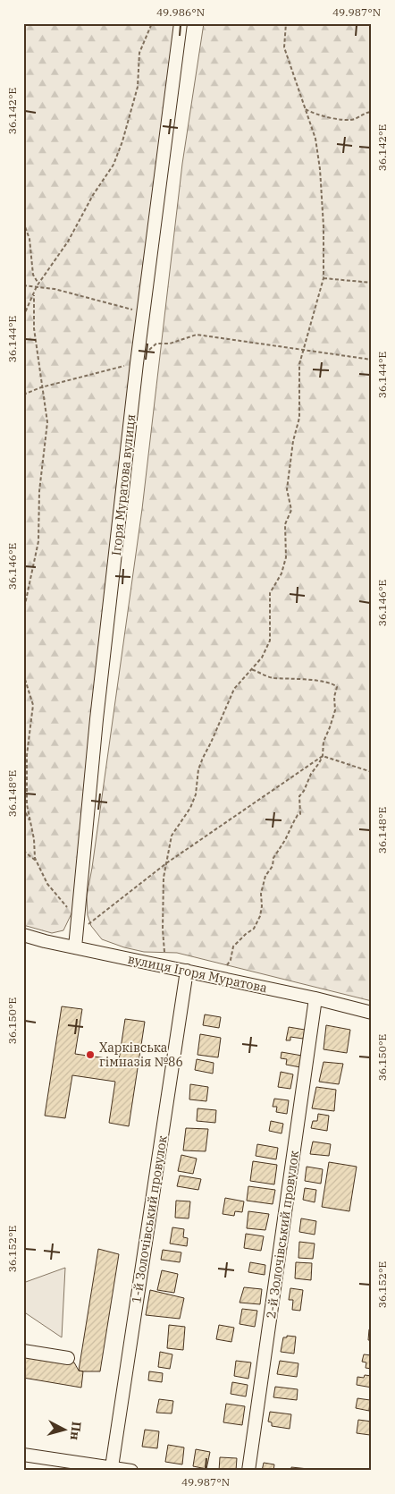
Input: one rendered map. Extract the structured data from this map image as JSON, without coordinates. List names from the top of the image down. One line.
{"streets":{"street":["Ігоря Муратова вулиця","вулиця Ігоря Муратова","1-й Золочівський провулок","2-й Золочівський провулок"]},"crossings":[["Ігоря Муратова вулиця","вулиця Ігоря Муратова"],["вулиця Ігоря Муратова","1-й Золочівський провулок"],["вулиця Ігоря Муратова","2-й Золочівський провулок"]],"places":["Харківська гімназія №86"],"north":"right","coordinates":["49.986°N","49.987°N","36.142°E","36.144°E","36.146°E","36.148°E","36.150°E","36.152°E"]}
